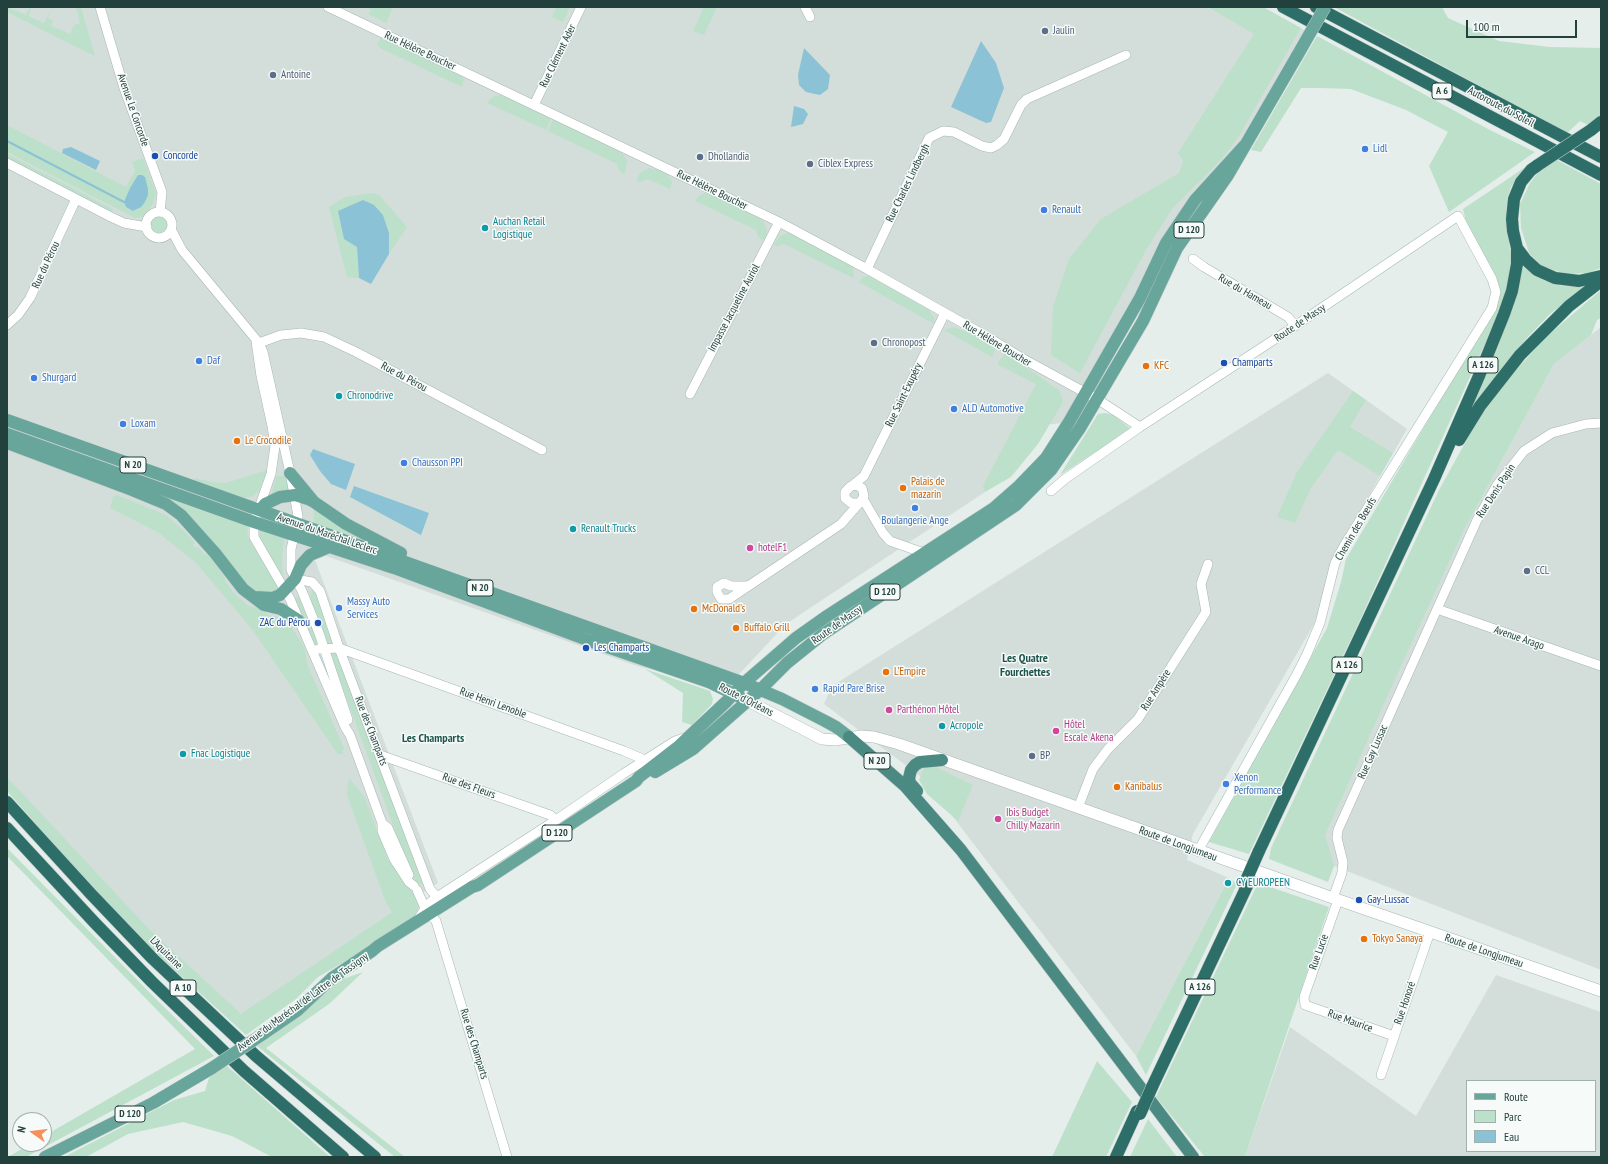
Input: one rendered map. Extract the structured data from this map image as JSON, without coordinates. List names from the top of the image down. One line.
{"streets":{"highway":["A 6","Autoroute du Soleil","A 126","N 20","L'Aquitaine","A 10"],"main road":["D 120","Route de Massy","Avenue du Maréchal Leclerc","Route d'Orléans","Avenue du Maréchal de Lattre de Tassigny"],"street":["Rue Hélène Boucher","Rue Clément Ader","Avenue Le Concorde","Rue Charles Lindbergh","Rue du Pérou","Rue du Hameau","Impasse Jacqueline Auriol","Rue Saint-Exupéry","Rue Denis Papin","Chemin des Bœufs","Avenue Arago","Rue Ampère","Rue Henri Lenoble","Rue des Champarts","Rue Gay Lussac","Rue des Fleurs","Route de Longjumeau","Rue Lucie","Rue Honoré","Rue Maurice"]},"crossings":[["Rue Hélène Boucher","Rue Clément Ader"],["Rue Hélène Boucher","Rue Charles Lindbergh"],["Rue Hélène Boucher","Impasse Jacqueline Auriol"],["Rue Hélène Boucher","Route de Massy"],["Rue Hélène Boucher","Rue Saint-Exupéry"],["Rue du Hameau","Route de Massy"],["Route de Massy","N 20"],["Route de Massy","Chemin des Bœufs"],["Route de Massy","Route d'Orléans"],["Route de Massy","Rue Henri Lenoble"],["Route de Massy","Avenue du Maréchal de Lattre de Tassigny"],["N 20","Route d'Orléans"],["N 20","Route de Longjumeau"],["Rue Denis Papin","Avenue Arago"],["Rue Denis Papin","Rue Gay Lussac"],["Chemin des Bœufs","Route de Longjumeau"],["Avenue du Maréchal Leclerc","Route d'Orléans"],["Avenue du Maréchal Leclerc","Rue des Champarts"],["Avenue Arago","Rue Gay Lussac"],["Rue Ampère","Route de Longjumeau"],["Route d'Orléans","Route de Longjumeau"],["Rue Henri Lenoble","Rue des Champarts"],["Rue des Champarts","Rue des Fleurs"],["Rue des Champarts","Avenue du Maréchal de Lattre de Tassigny"],["Rue Gay Lussac","Route de Longjumeau"],["Rue Gay Lussac","Rue Lucie"],["Rue des Fleurs","Avenue du Maréchal de Lattre de Tassigny"],["Route de Longjumeau","Rue Lucie"],["Route de Longjumeau","Rue Honoré"],["Rue Lucie","Rue Maurice"],["Rue Honoré","Rue Maurice"]],"districts":["Les Quatre Fourchettes","Les Champarts"],"places":["Jaulin","Antoine","Lidl","Concorde","Dhollandia","Ciblex Express","Renault","Auchan Retail Logistique","Chronopost","Daf","Champarts","KFC","Shurgard","Chronodrive","ALD Automotive","Loxam","Le Crocodile","Chausson PPI","Palais de mazarin","Boulangerie Ange","Renault Trucks","hotelF1","CCL","Massy Auto Services","McDonald's","ZAC du Pérou","Buffalo Grill","Les Champarts","L’Empire","Rapid Pare Brise","Parthénon Hôtel","Acropole","Hôtel Escale Akena","Fnac Logistique","BP","Xenon Performance","Kanibalus","Ibis Budget Chilly Mazarin","CY EUROPEEN","Gay-Lussac","Tokyo Sanaya"],"legend":["Route","Parc","Eau"],"scale_bar":"100 m","north":"left"}
